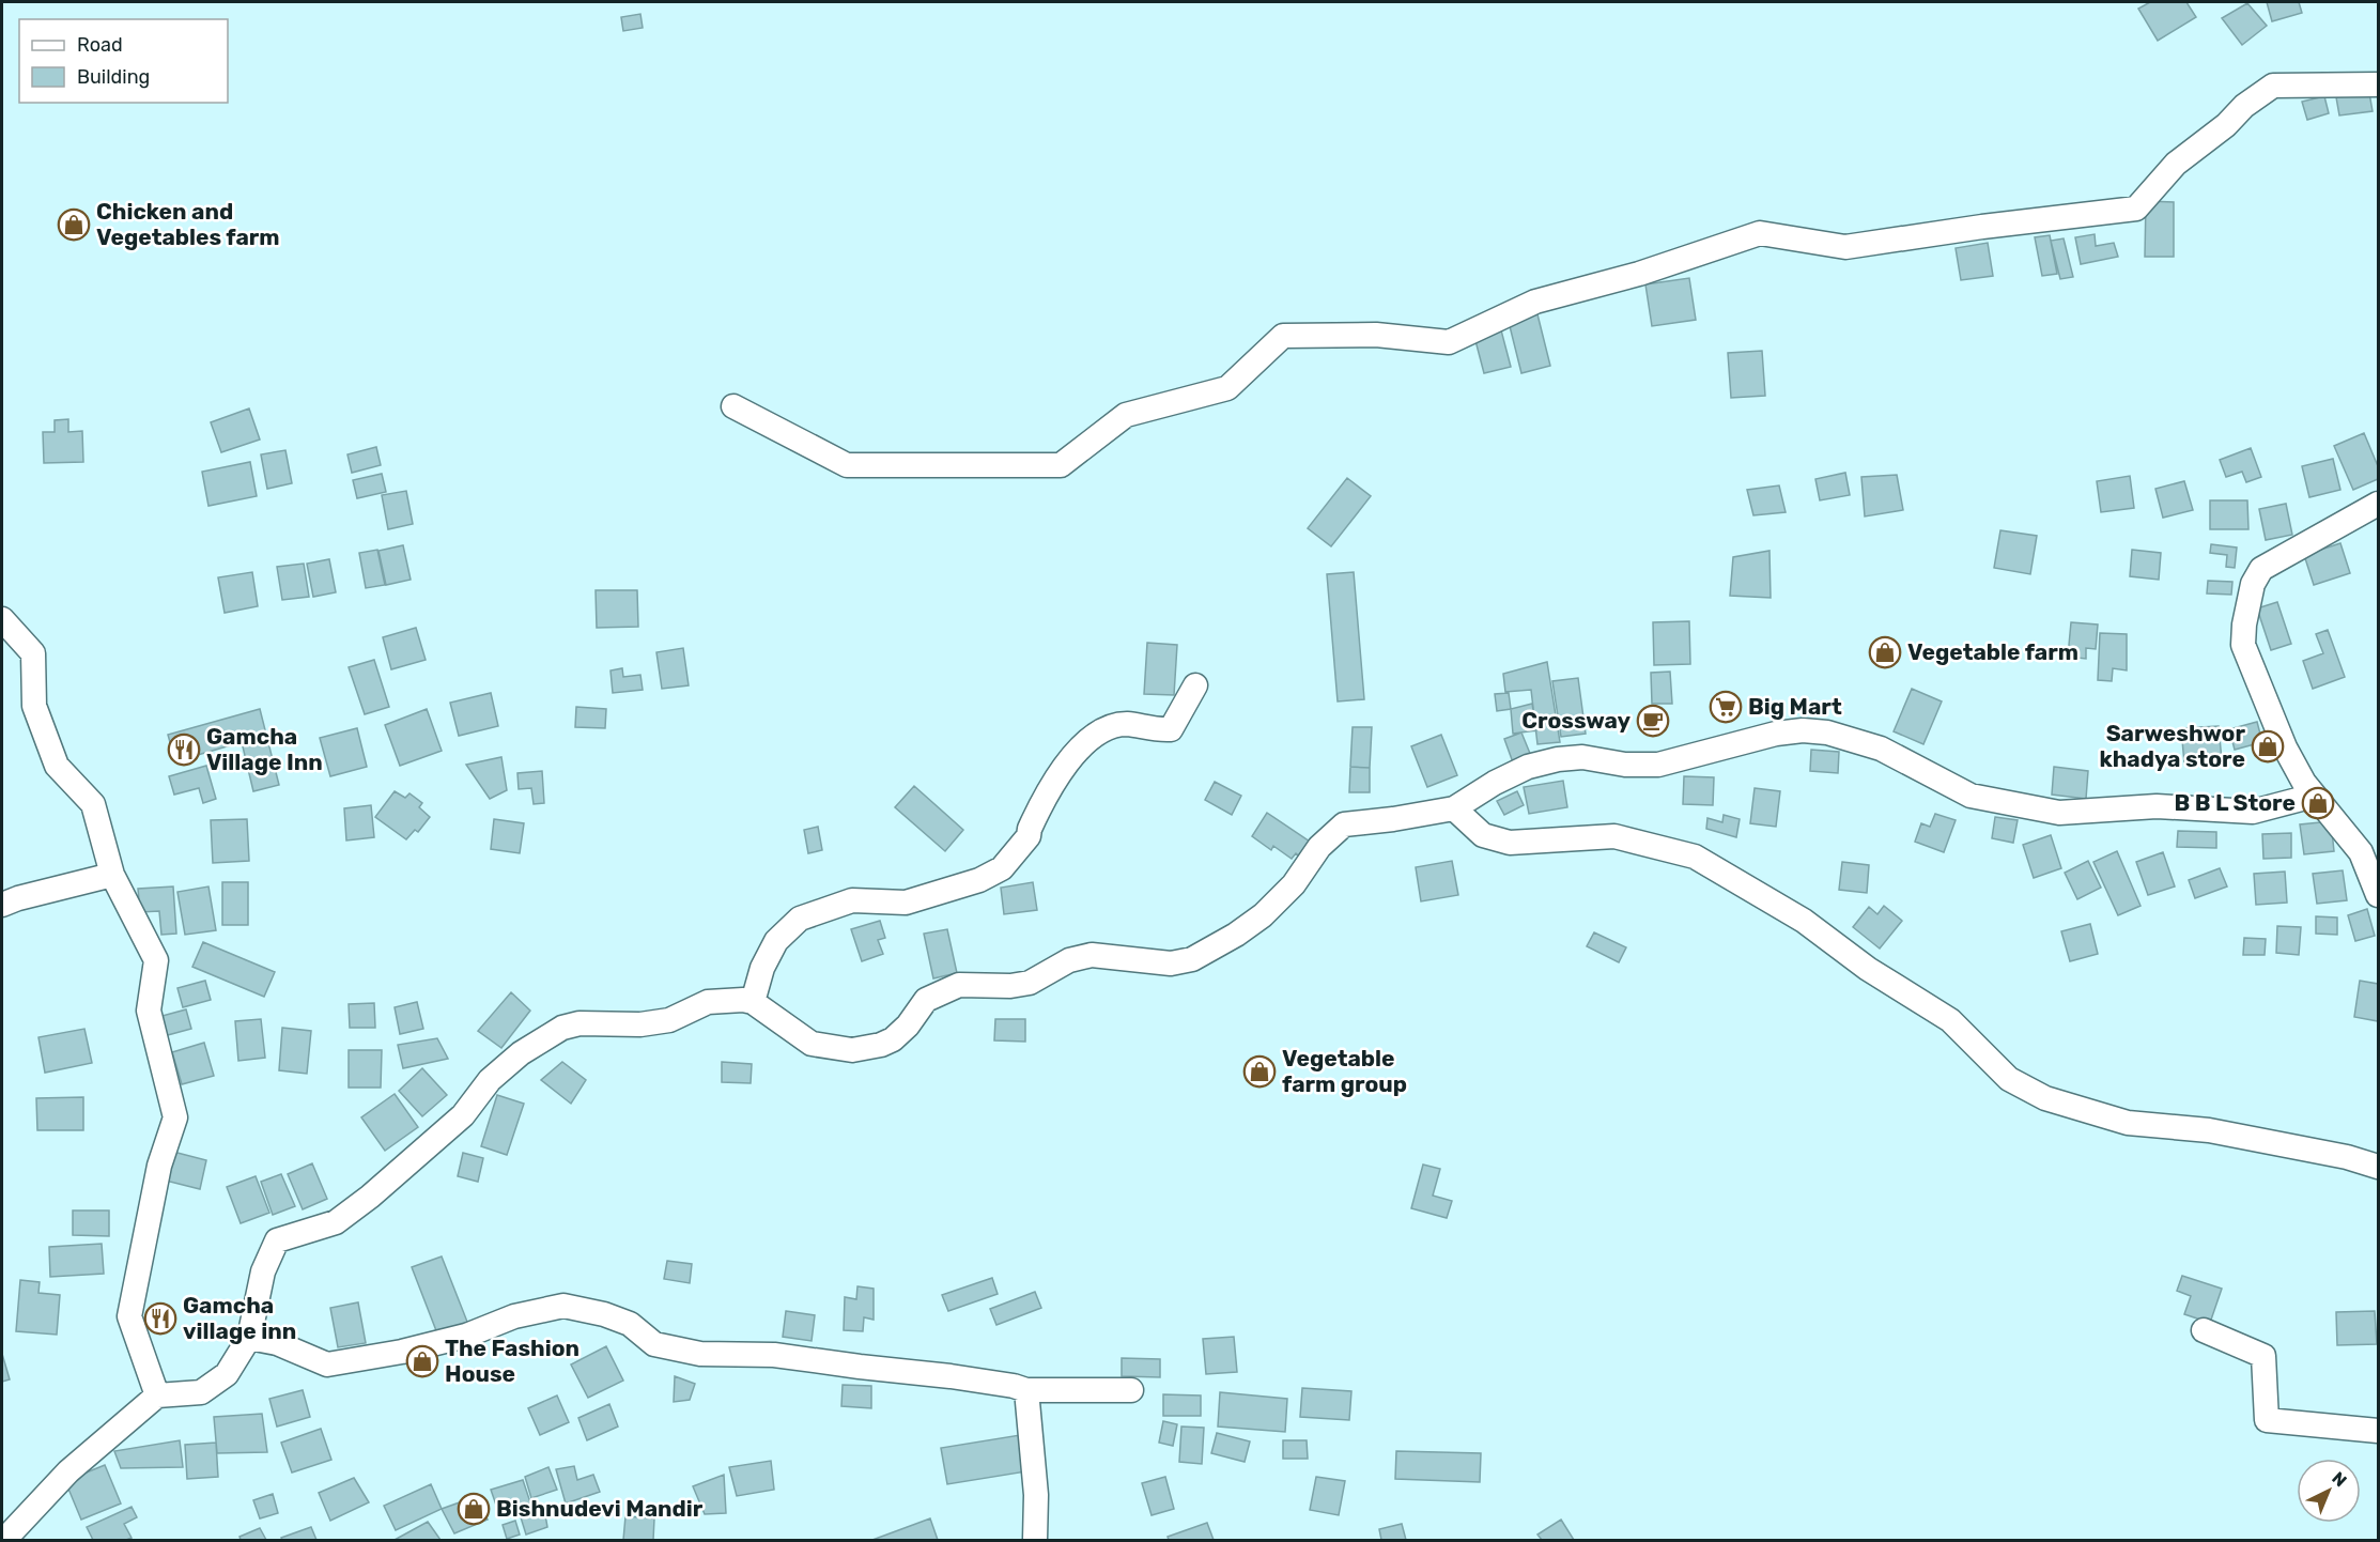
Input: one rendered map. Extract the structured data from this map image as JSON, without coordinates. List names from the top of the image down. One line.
{"places":{"shop":["Chicken and Vegetables farm","Vegetable farm","Sarweshwor khadya store","B B L Store","Vegetable farm group","The Fashion House","Bishnudevi Mandir"],"supermarket":["Big Mart"],"cafe":["Crossway"],"restaurant":["Gamcha Village Inn","Gamcha village inn"]},"legend":["Road","Building"],"north":"top right"}
